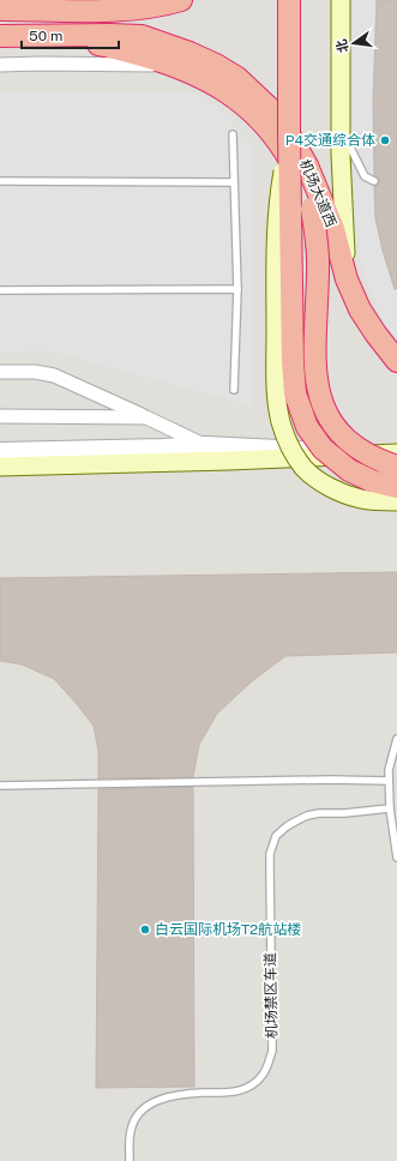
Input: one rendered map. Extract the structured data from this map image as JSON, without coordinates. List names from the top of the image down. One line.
{"streets":{"highway":["机场大道西"],"lane":["机场禁区车道"]},"places":["P4交通综合体","白云国际机场T2航站楼"],"scale_bar":"50 m","north":"left"}
